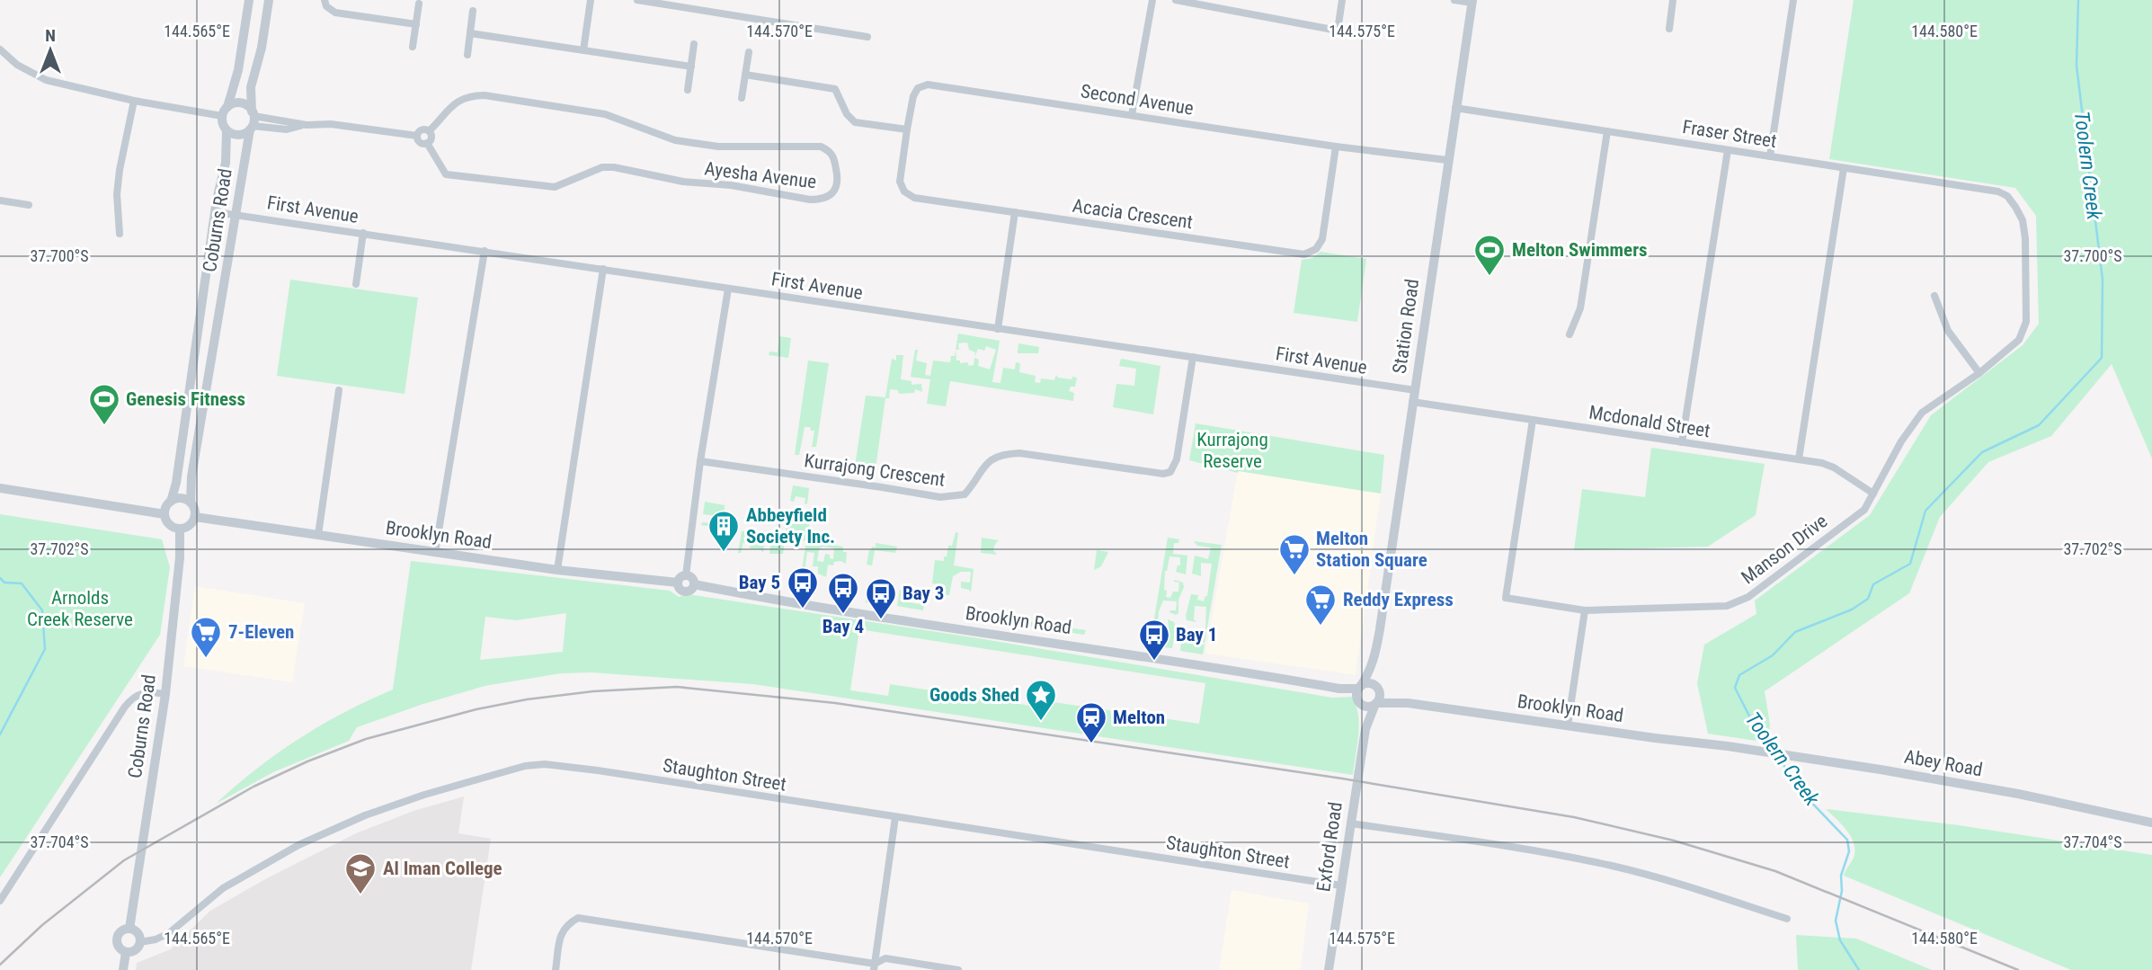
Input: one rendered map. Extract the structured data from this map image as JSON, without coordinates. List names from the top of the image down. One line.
{"streets":{"street":["Second Avenue","Fraser Street","Ayesha Avenue","First Avenue","Acacia Crescent","Coburns Road","Station Road","Mcdonald Street","Kurrajong Crescent","Brooklyn Road","Manson Drive","Abey Road","Staughton Street","Exford Road"]},"crossings":[["Second Avenue","Acacia Crescent"],["Second Avenue","Station Road"],["Fraser Street","Station Road"],["Fraser Street","Manson Drive"],["First Avenue","Coburns Road"],["First Avenue","Station Road"],["First Avenue","Kurrajong Crescent"],["Coburns Road","Brooklyn Road"],["Coburns Road","Staughton Street"],["Station Road","Mcdonald Street"],["Station Road","Brooklyn Road"],["Station Road","Exford Road"],["Mcdonald Street","Manson Drive"],["Brooklyn Road","Abey Road"],["Brooklyn Road","Exford Road"],["Staughton Street","Exford Road"]],"water":["Toolern Creek"],"parks":["Kurrajong Reserve","Arnolds Creek Reserve"],"places":{"sports":["Melton Swimmers","Genesis Fitness"],"building":["Abbeyfield Society Inc."],"supermarket":["Melton Station Square","Reddy Express","7-Eleven"],"bus stop":["Bay 5","Bay 4","Bay 3","Bay 1"],"place":["Goods Shed"],"station":["Melton"],"school or university":["Al Iman College"]},"north":"top","coordinates":["144.565°E","144.570°E","144.575°E","144.580°E","37.700°S","37.702°S","37.704°S"]}
